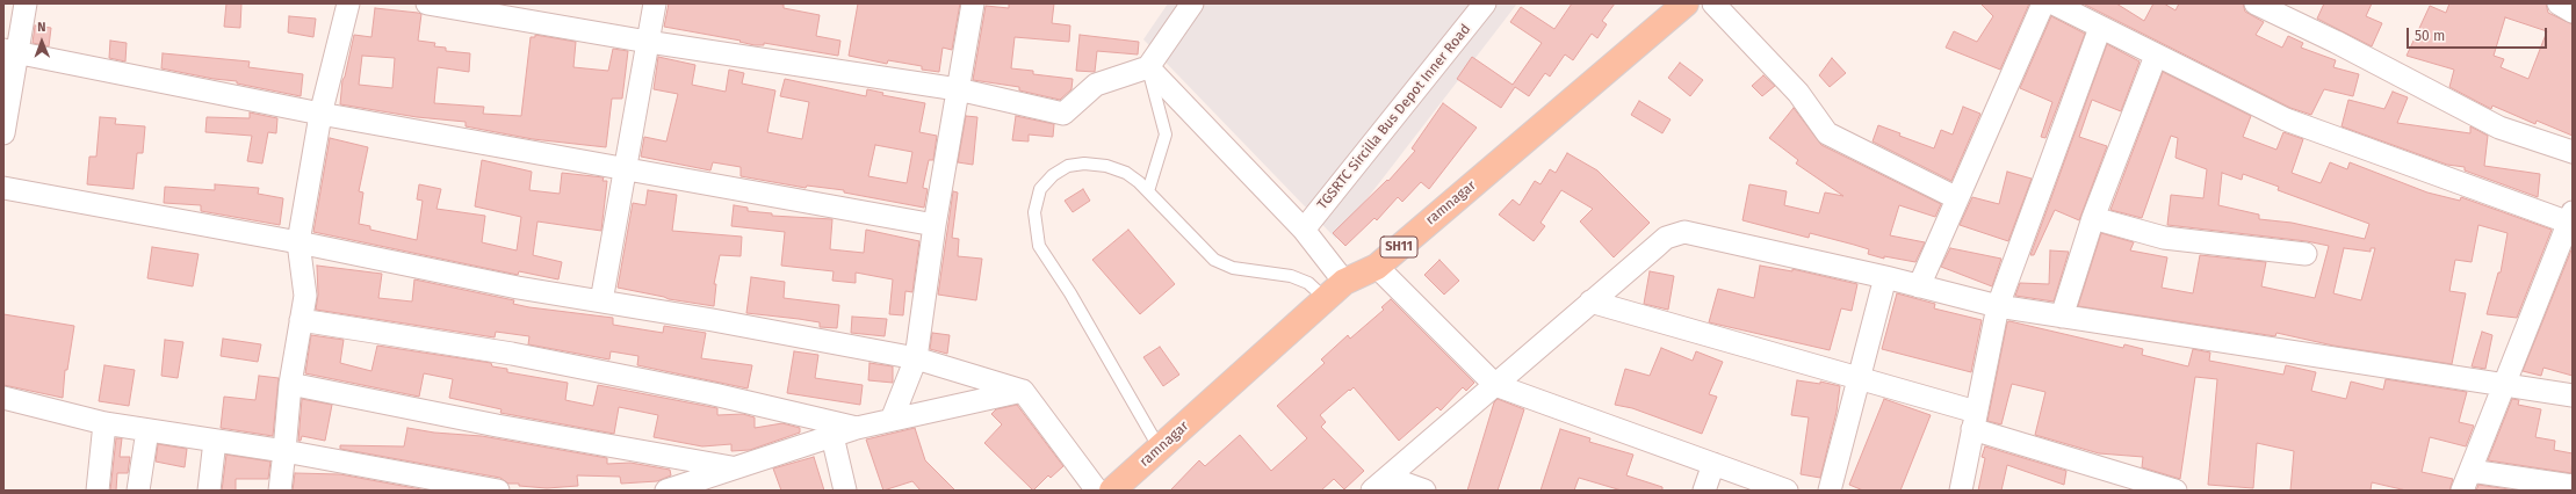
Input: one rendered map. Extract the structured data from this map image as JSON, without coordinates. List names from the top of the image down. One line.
{"streets":{"main road":["ramnagar","SH11"],"street":["TGSRTC Sircilla Bus Depot Inner Road"]},"scale_bar":"50 m","north":"top"}
